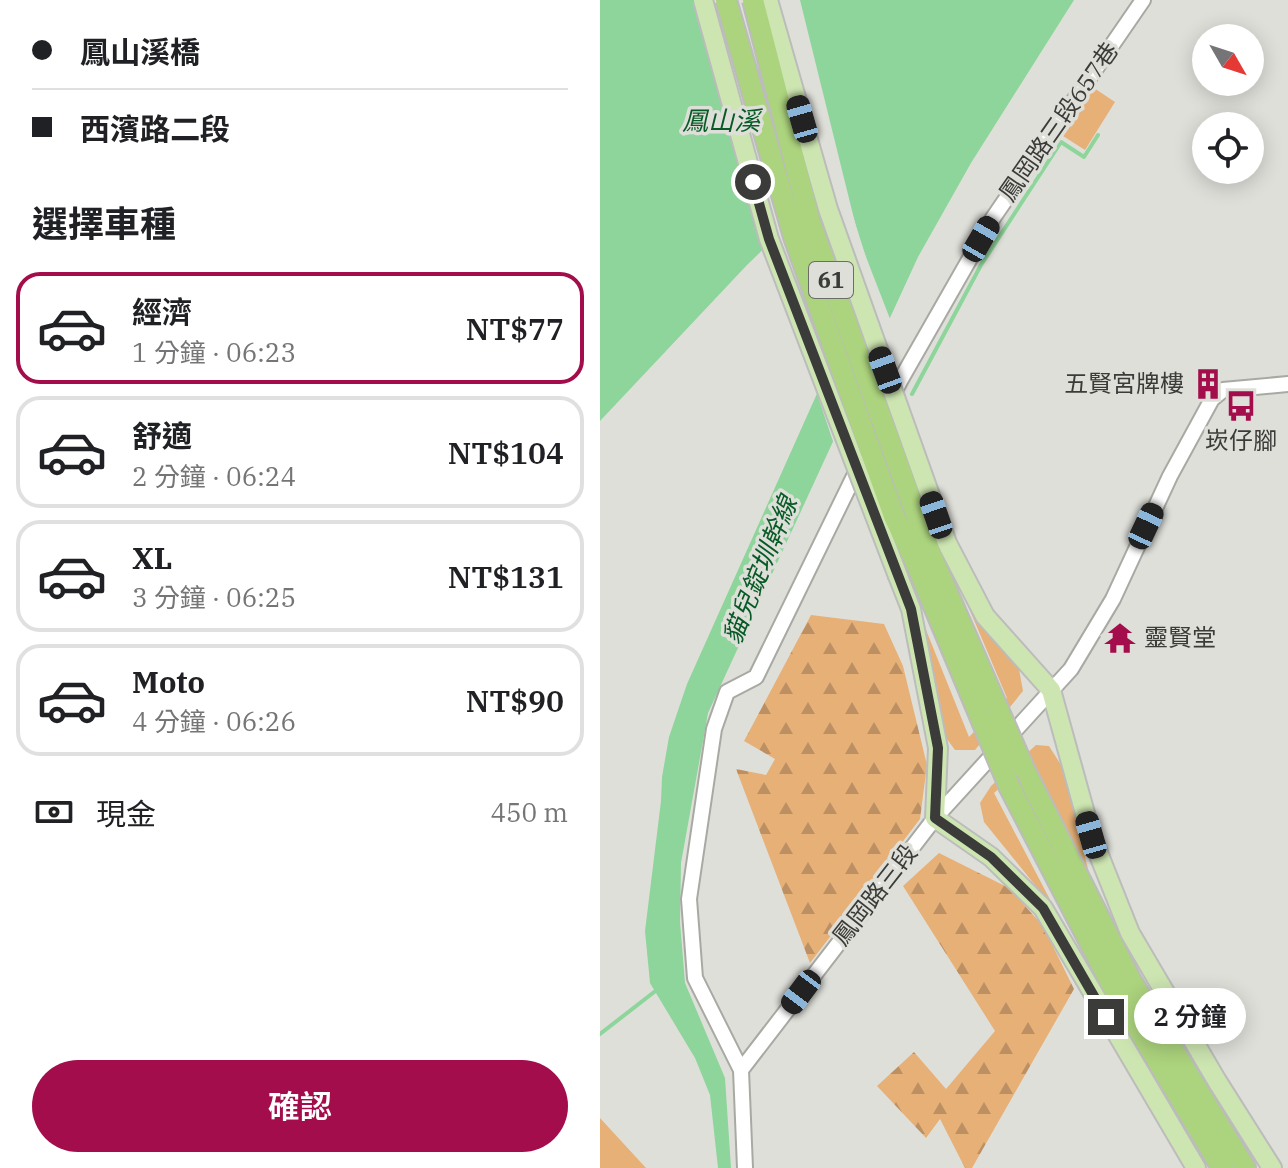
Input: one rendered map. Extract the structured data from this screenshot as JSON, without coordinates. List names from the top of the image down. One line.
{"streets":{"highway":["61"],"street":["鳳岡路三段657巷","鳳岡路三段"]},"crossings":[["鳳岡路三段657巷","鳳岡路三段"]],"water":["鳳山溪","貓兒錠圳幹線"],"places":{"building":["五賢宮牌樓"],"bus stop":["崁仔腳"],"temple":["靈賢堂"]},"north":"bottom right","page":{"banner":["鳳山溪橋","西濱路二段"],"heading":"選擇車種","list":[{"name":"經濟","note":"1 分鐘 · 06:23","value":"NT$77"},{"name":"舒適","note":"2 分鐘 · 06:24","value":"NT$104"},{"name":"XL","note":"3 分鐘 · 06:25","value":"NT$131"},{"name":"Moto","note":"4 分鐘 · 06:26","value":"NT$90"}],"pay":["現金","450 m"],"bubble":"2 分鐘","buttons":"確認"}}
